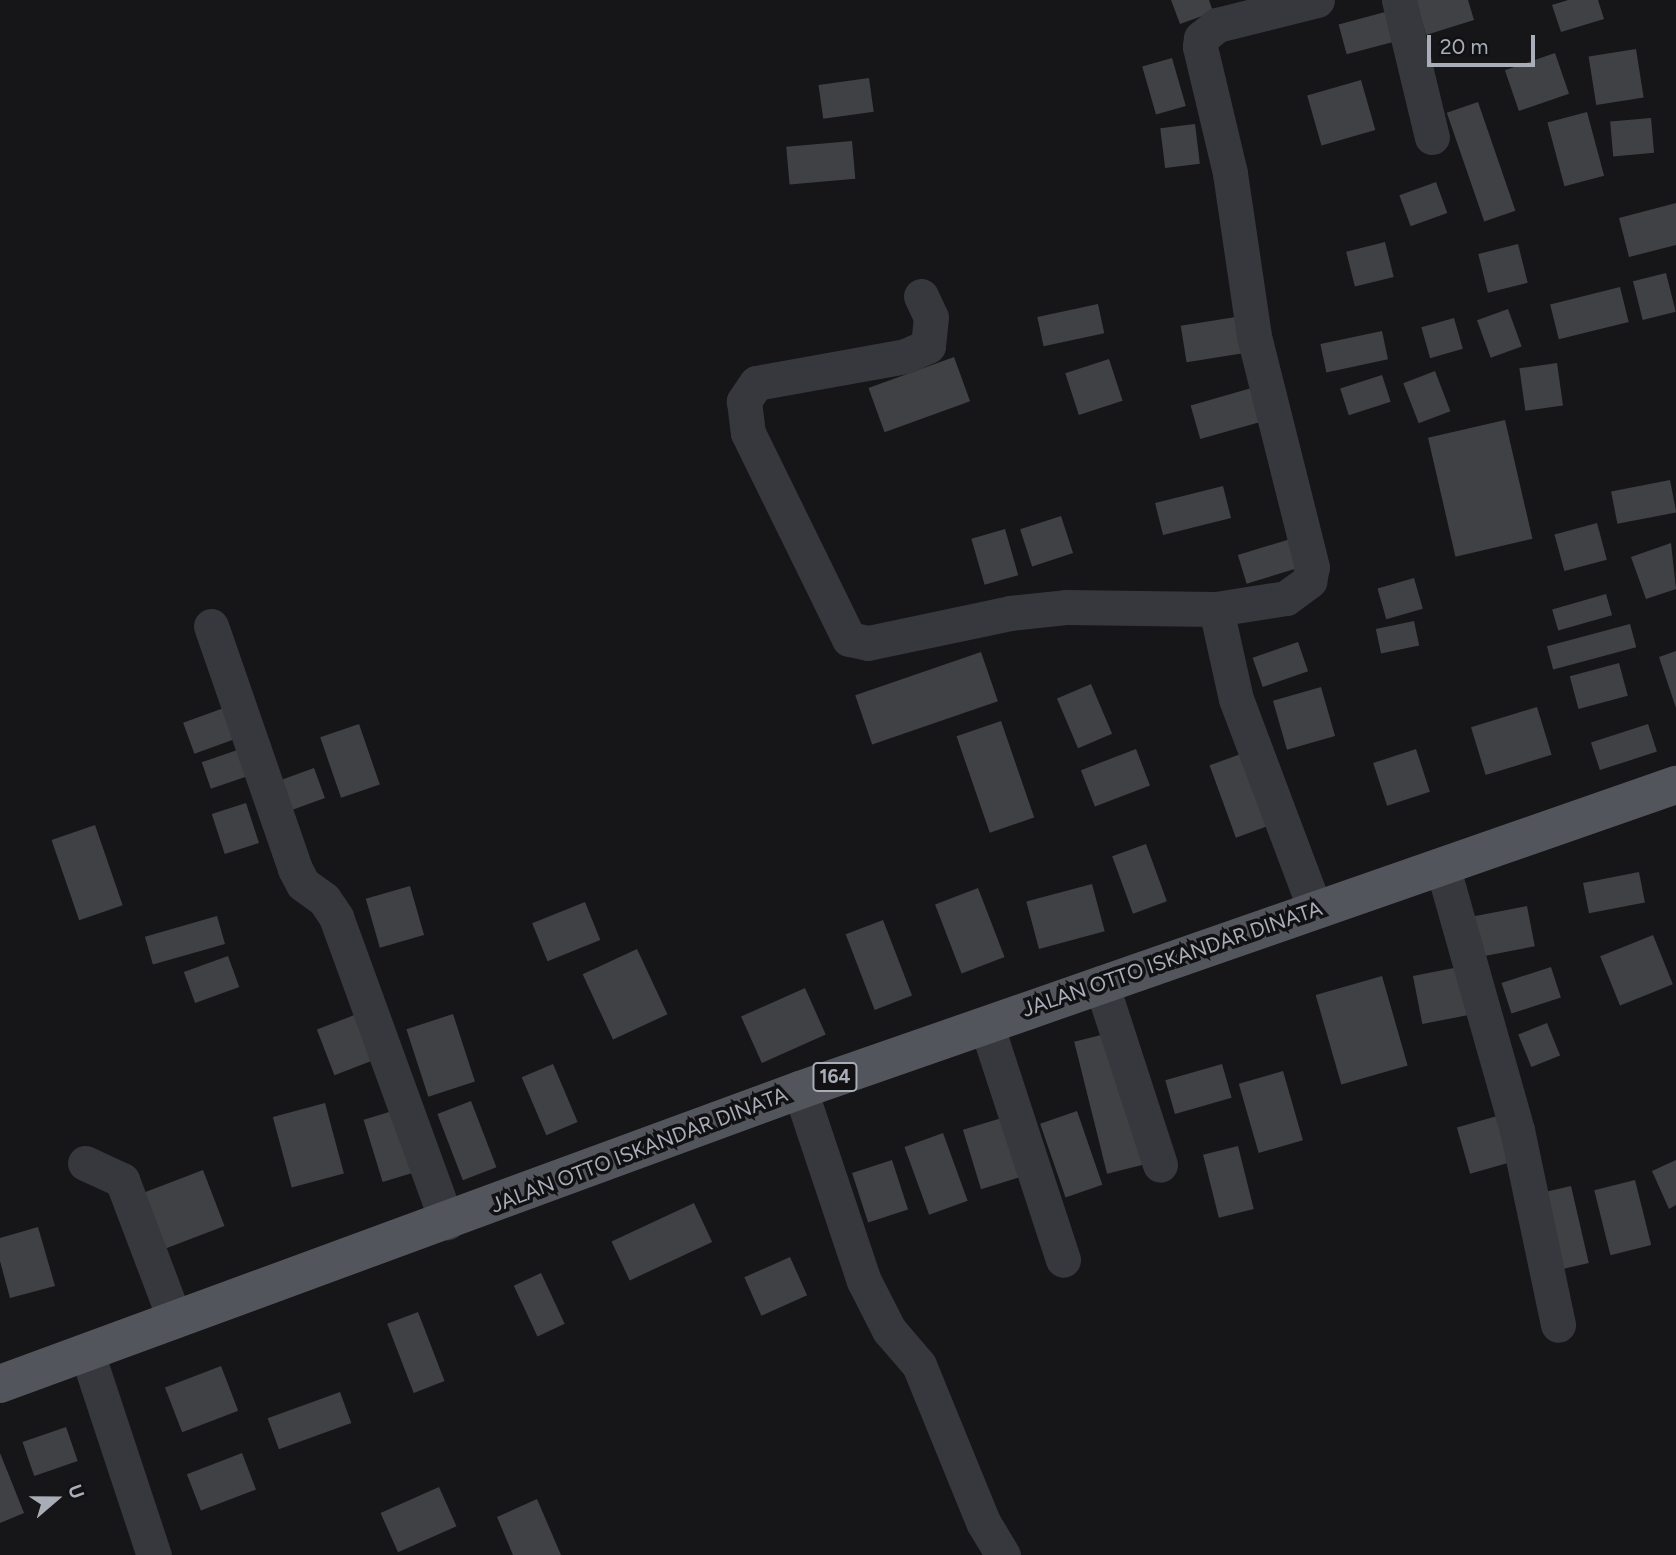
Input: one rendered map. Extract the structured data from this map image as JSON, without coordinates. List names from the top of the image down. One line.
{"streets":{"main road":["JALAN OTTO ISKANDAR DINATA","164"]},"scale_bar":"20 m","north":"right"}
